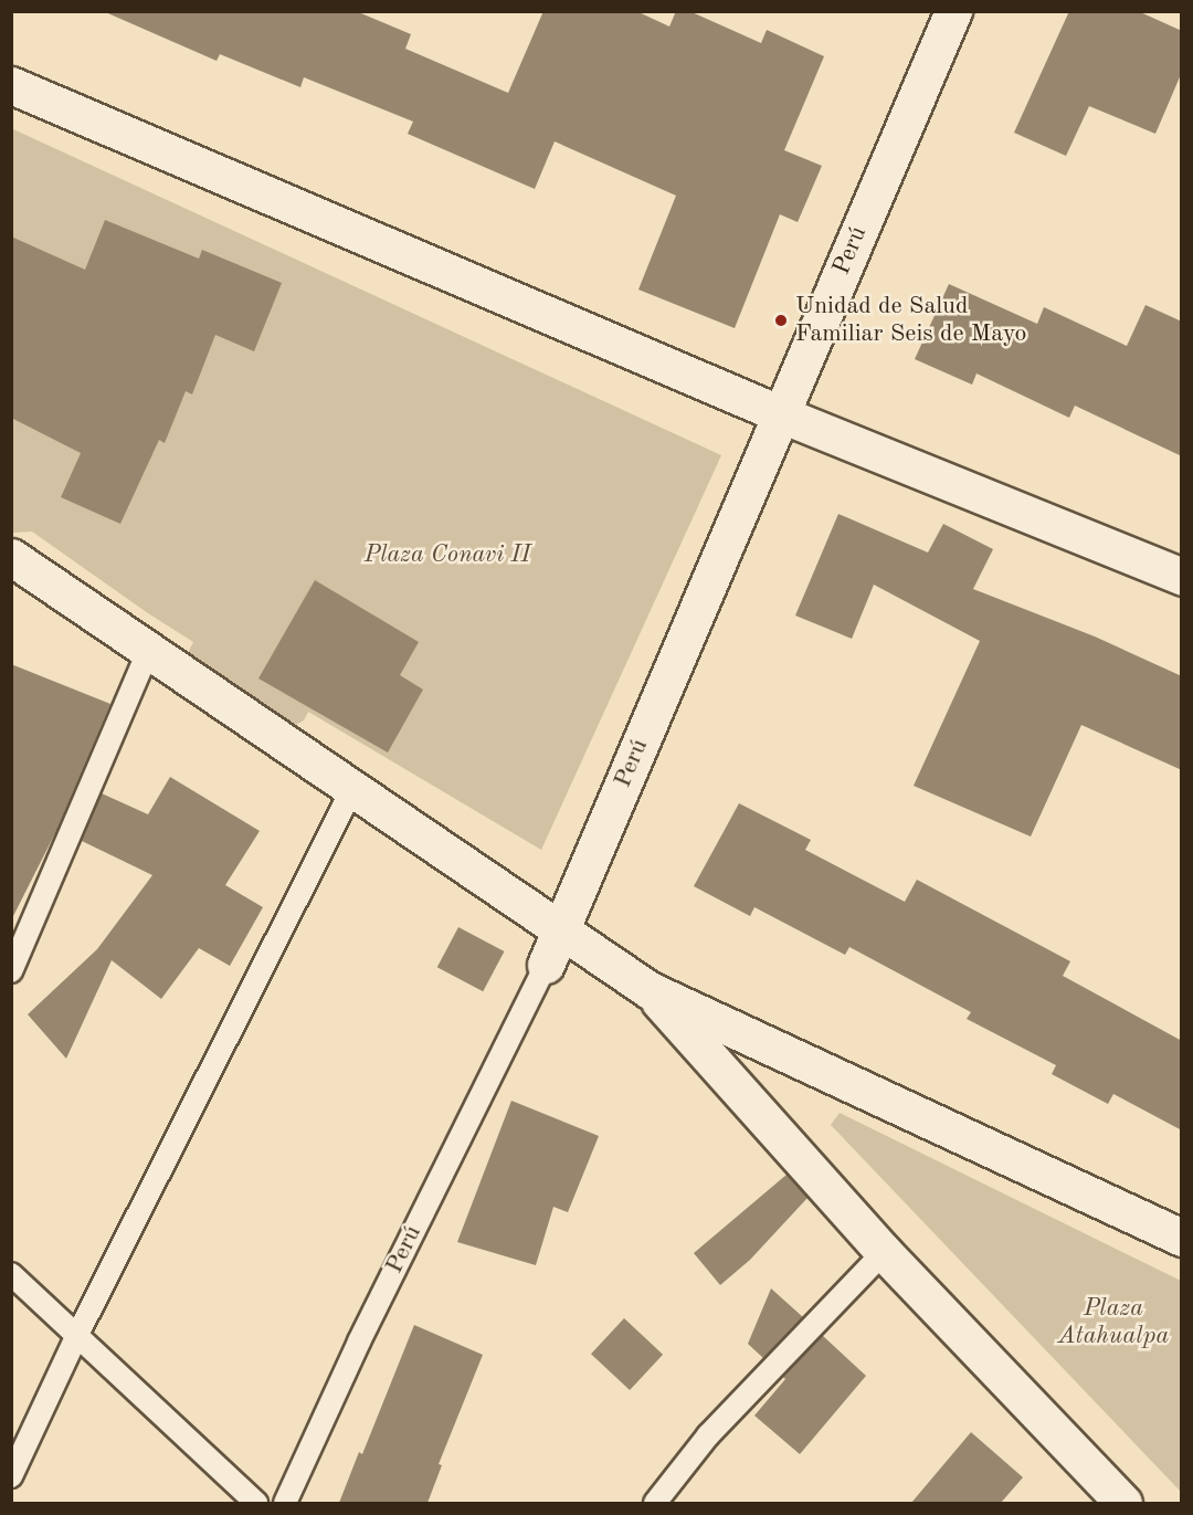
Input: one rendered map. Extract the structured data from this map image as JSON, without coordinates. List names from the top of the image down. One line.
{"streets":{"street":["Perú"]},"parks":["Plaza Conavi II","Plaza Atahualpa"],"places":["Unidad de Salud Familiar Seis de Mayo"]}
